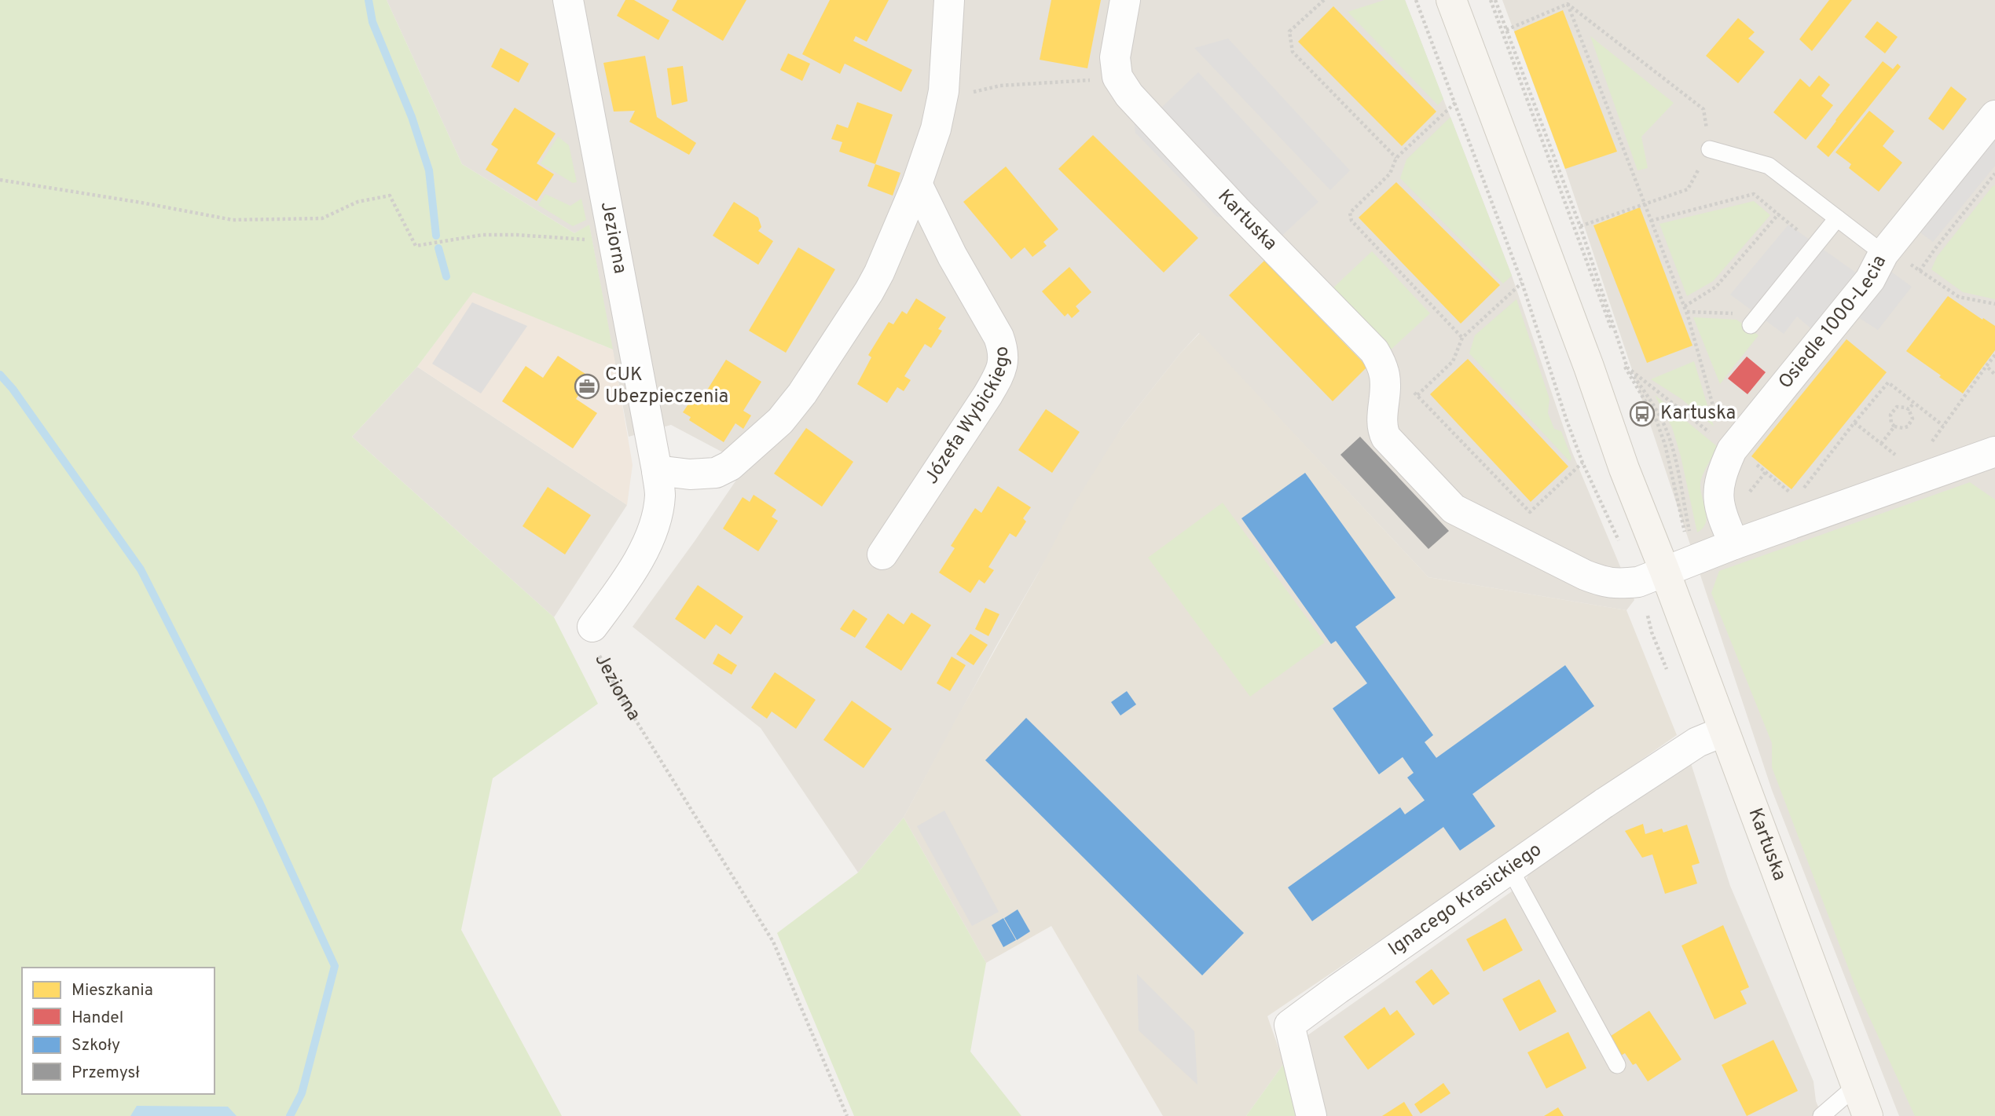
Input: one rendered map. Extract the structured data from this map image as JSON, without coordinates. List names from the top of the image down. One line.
{"streets":{"main road":["Kartuska"],"street":["Jeziorna","Osiedle 1000-Lecia","Józefa Wybickiego","Ignacego Krasickiego"]},"crossings":[["Kartuska","Ignacego Krasickiego"]],"places":{"office":["CUK Ubezpieczenia"],"bus stop":["Kartuska"]},"legend":["Mieszkania","Handel","Szkoły","Przemysł"]}
